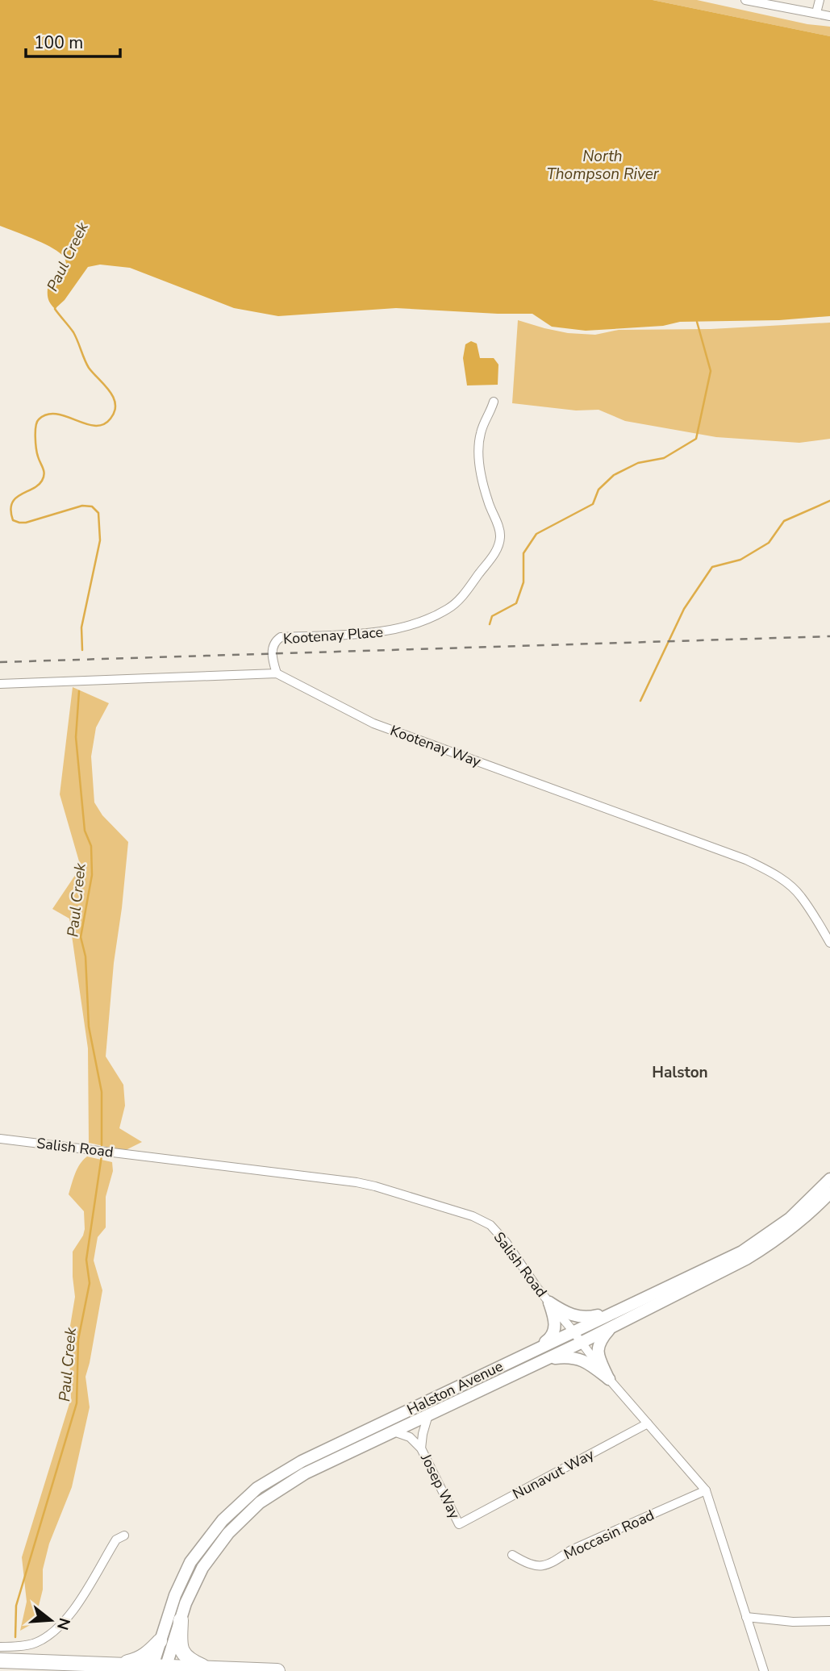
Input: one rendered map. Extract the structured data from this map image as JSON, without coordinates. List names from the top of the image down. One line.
{"streets":{"main road":["Halston Avenue"],"street":["Kootenay Place","Kootenay Way","Salish Road","Nunavut Way","Josep Way","Moccasin Road"]},"crossings":[["Kootenay Place","Kootenay Way"],["Salish Road","Halston Avenue"],["Salish Road","Nunavut Way"],["Salish Road","Moccasin Road"],["Halston Avenue","Josep Way"],["Nunavut Way","Josep Way"]],"districts":["Halston"],"water":["North Thompson River","Paul Creek"],"scale_bar":"100 m","north":"right"}
